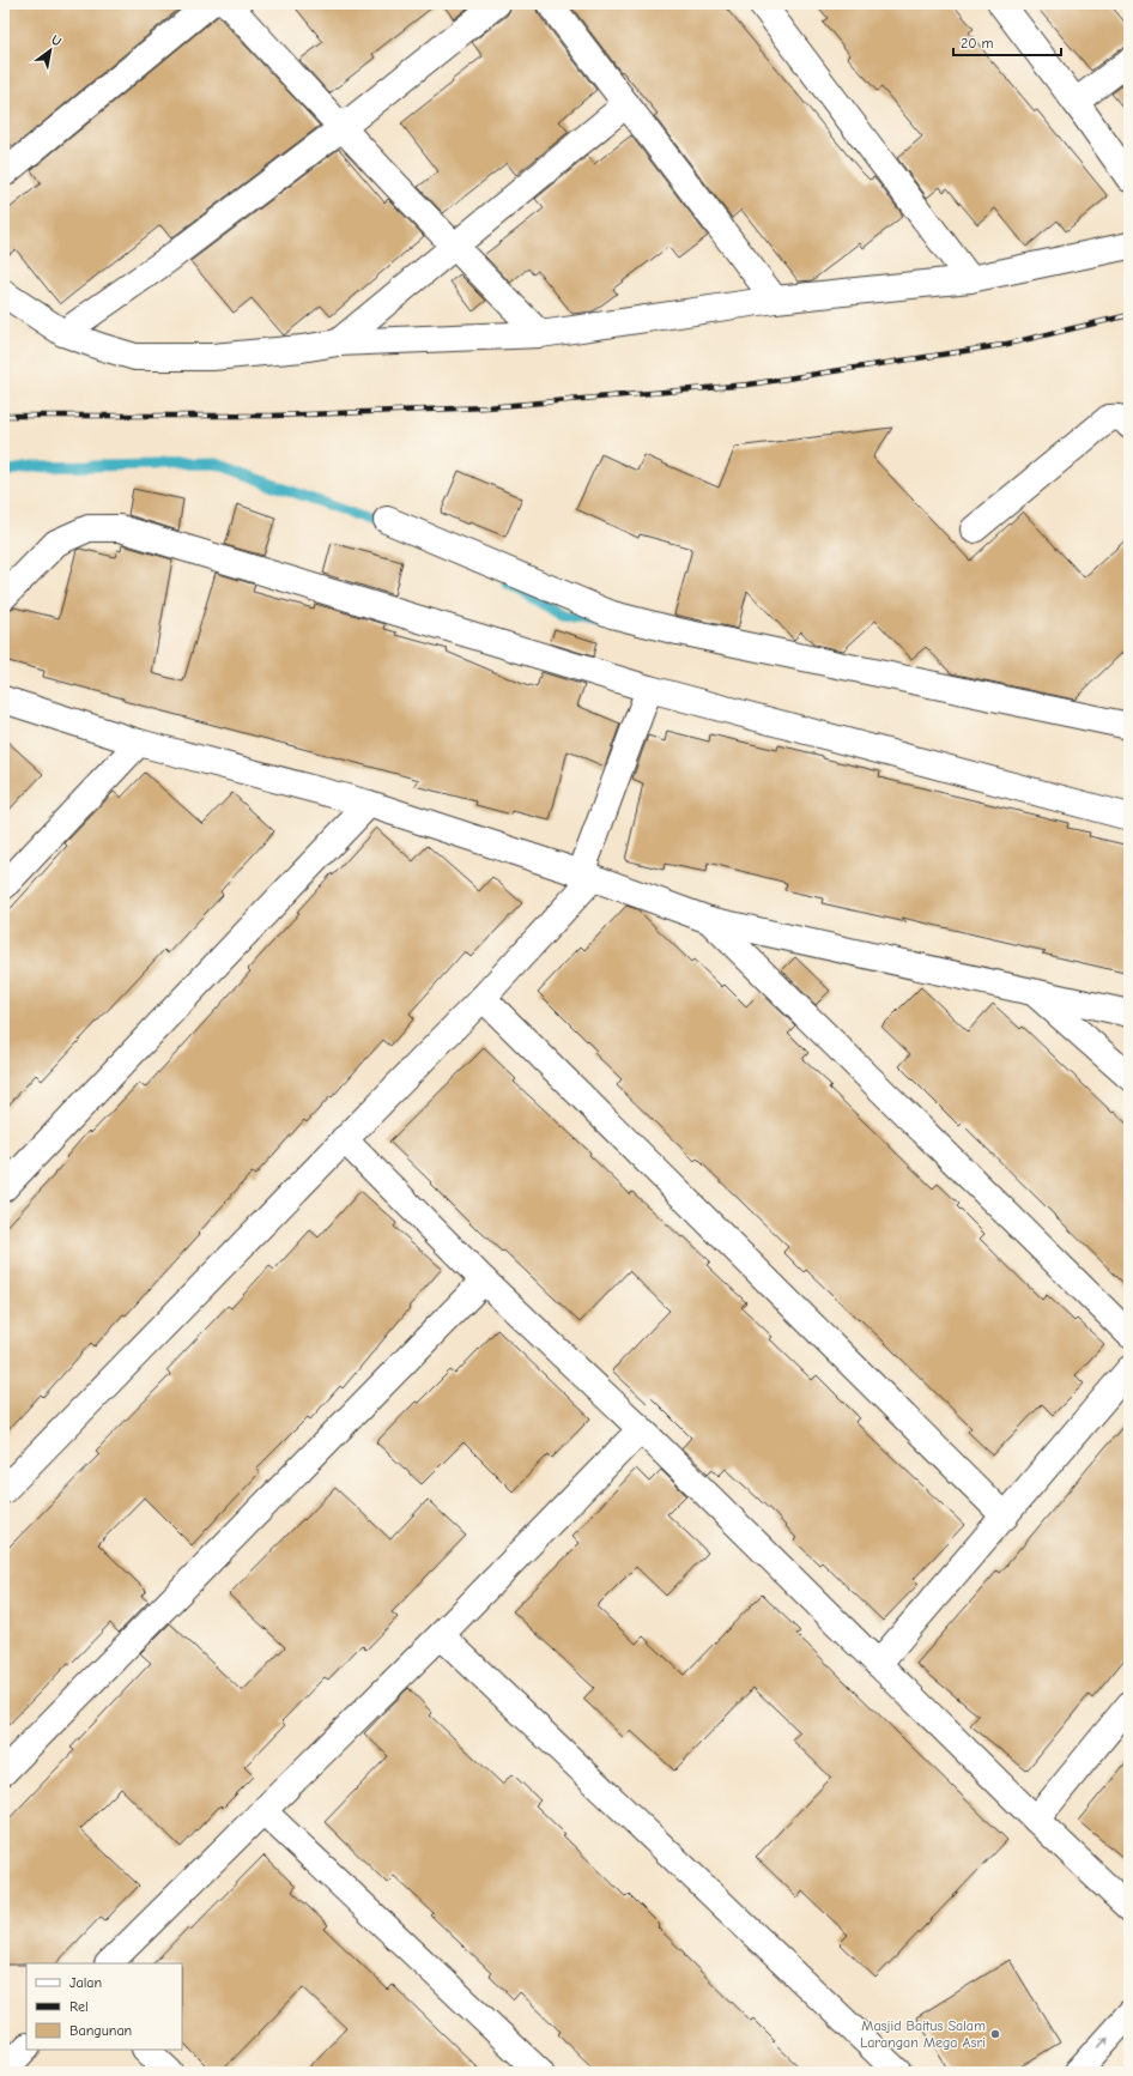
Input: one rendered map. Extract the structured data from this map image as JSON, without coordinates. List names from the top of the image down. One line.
{"places":["Masjid Baitus Salam Larangan Mega Asri"],"legend":["Jalan","Rel","Bangunan"],"scale_bar":"20 m","north":"top right"}
